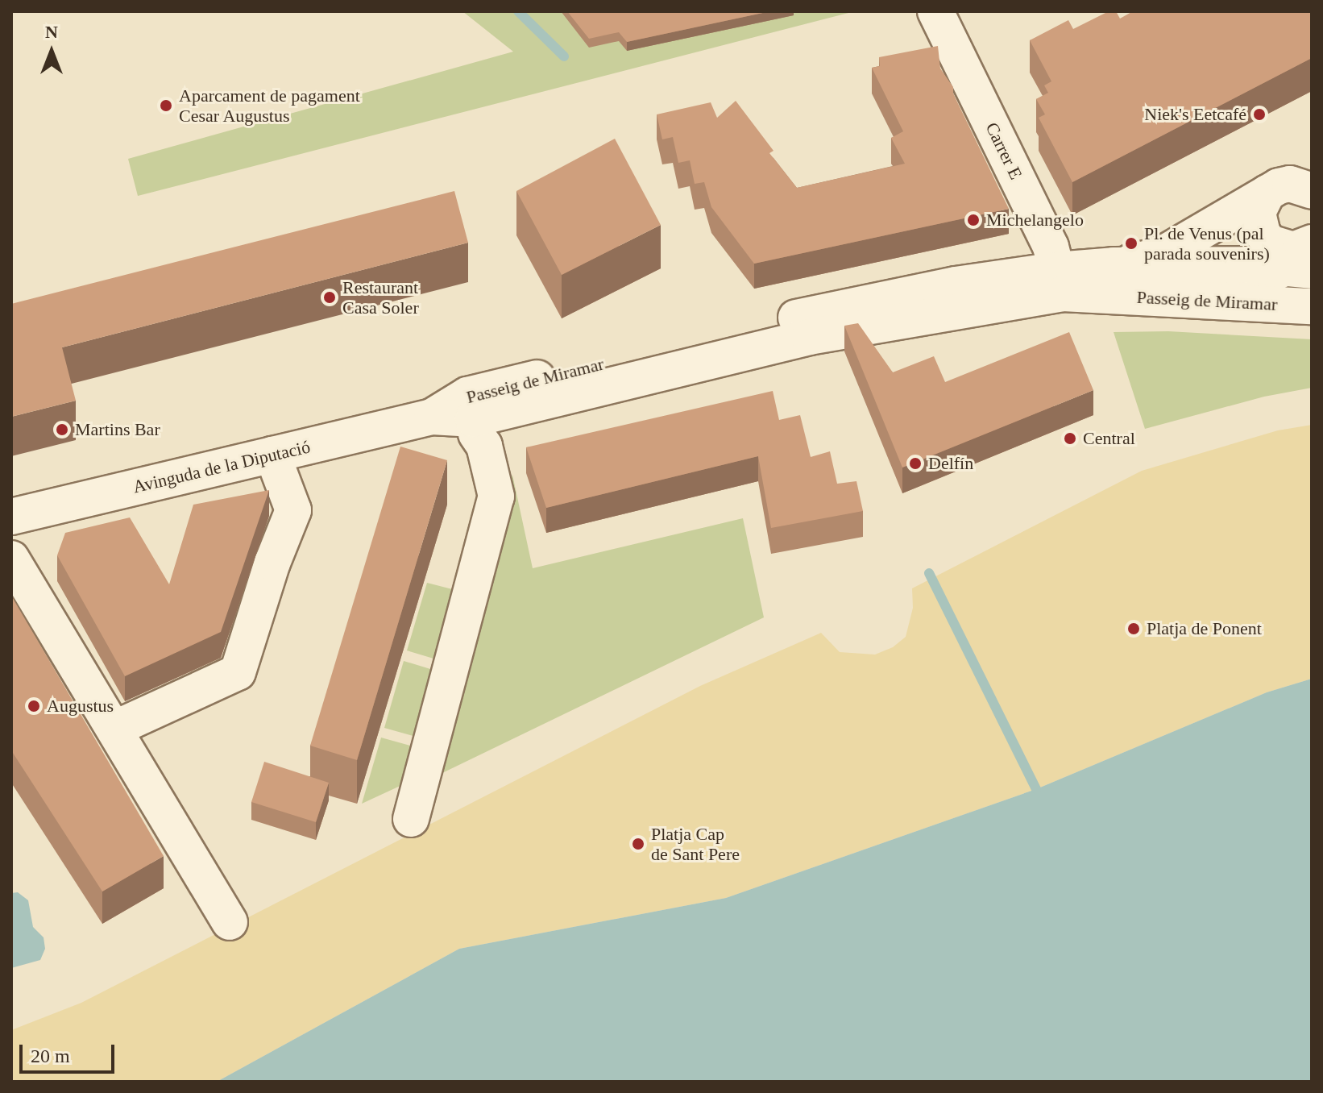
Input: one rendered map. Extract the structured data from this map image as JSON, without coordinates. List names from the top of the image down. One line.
{"streets":{"street":["Carrer E","Passeig de Miramar","Avinguda de la Diputació"]},"crossings":[["Carrer E","Passeig de Miramar"],["Passeig de Miramar","Avinguda de la Diputació"]],"places":["Aparcament de pagament Cesar Augustus","Niek's Eetcafé","Michelangelo","Pl. de Venus (pal parada souvenirs)","Restaurant Casa Soler","Martins Bar","Central","Delfín","Platja de Ponent","Augustus","Platja Cap de Sant Pere"],"scale_bar":"20 m","north":"top"}
